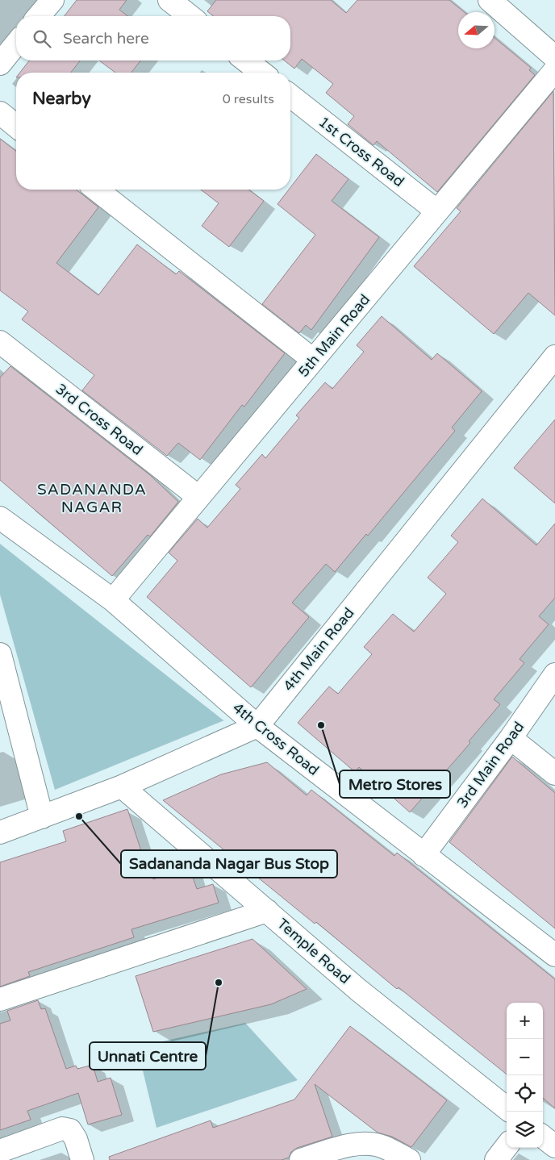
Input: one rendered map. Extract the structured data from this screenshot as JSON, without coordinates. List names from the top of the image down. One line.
{"streets":{"street":["1st Cross Road","5th Main Road","3rd Cross Road","4th Main Road","4th Cross Road","3rd Main Road","Temple Road"]},"crossings":[["1st Cross Road","5th Main Road"],["5th Main Road","3rd Cross Road"],["5th Main Road","4th Cross Road"],["4th Main Road","4th Cross Road"],["4th Main Road","Temple Road"],["4th Cross Road","3rd Main Road"]],"districts":["SADANANDA NAGAR"],"places":["Metro Stores","Sadananda Nagar Bus Stop","Unnati Centre"],"north":"left","page":{"search":"Search here","heading":["Nearby","0 results"],"map_buttons":["+","−"]}}
